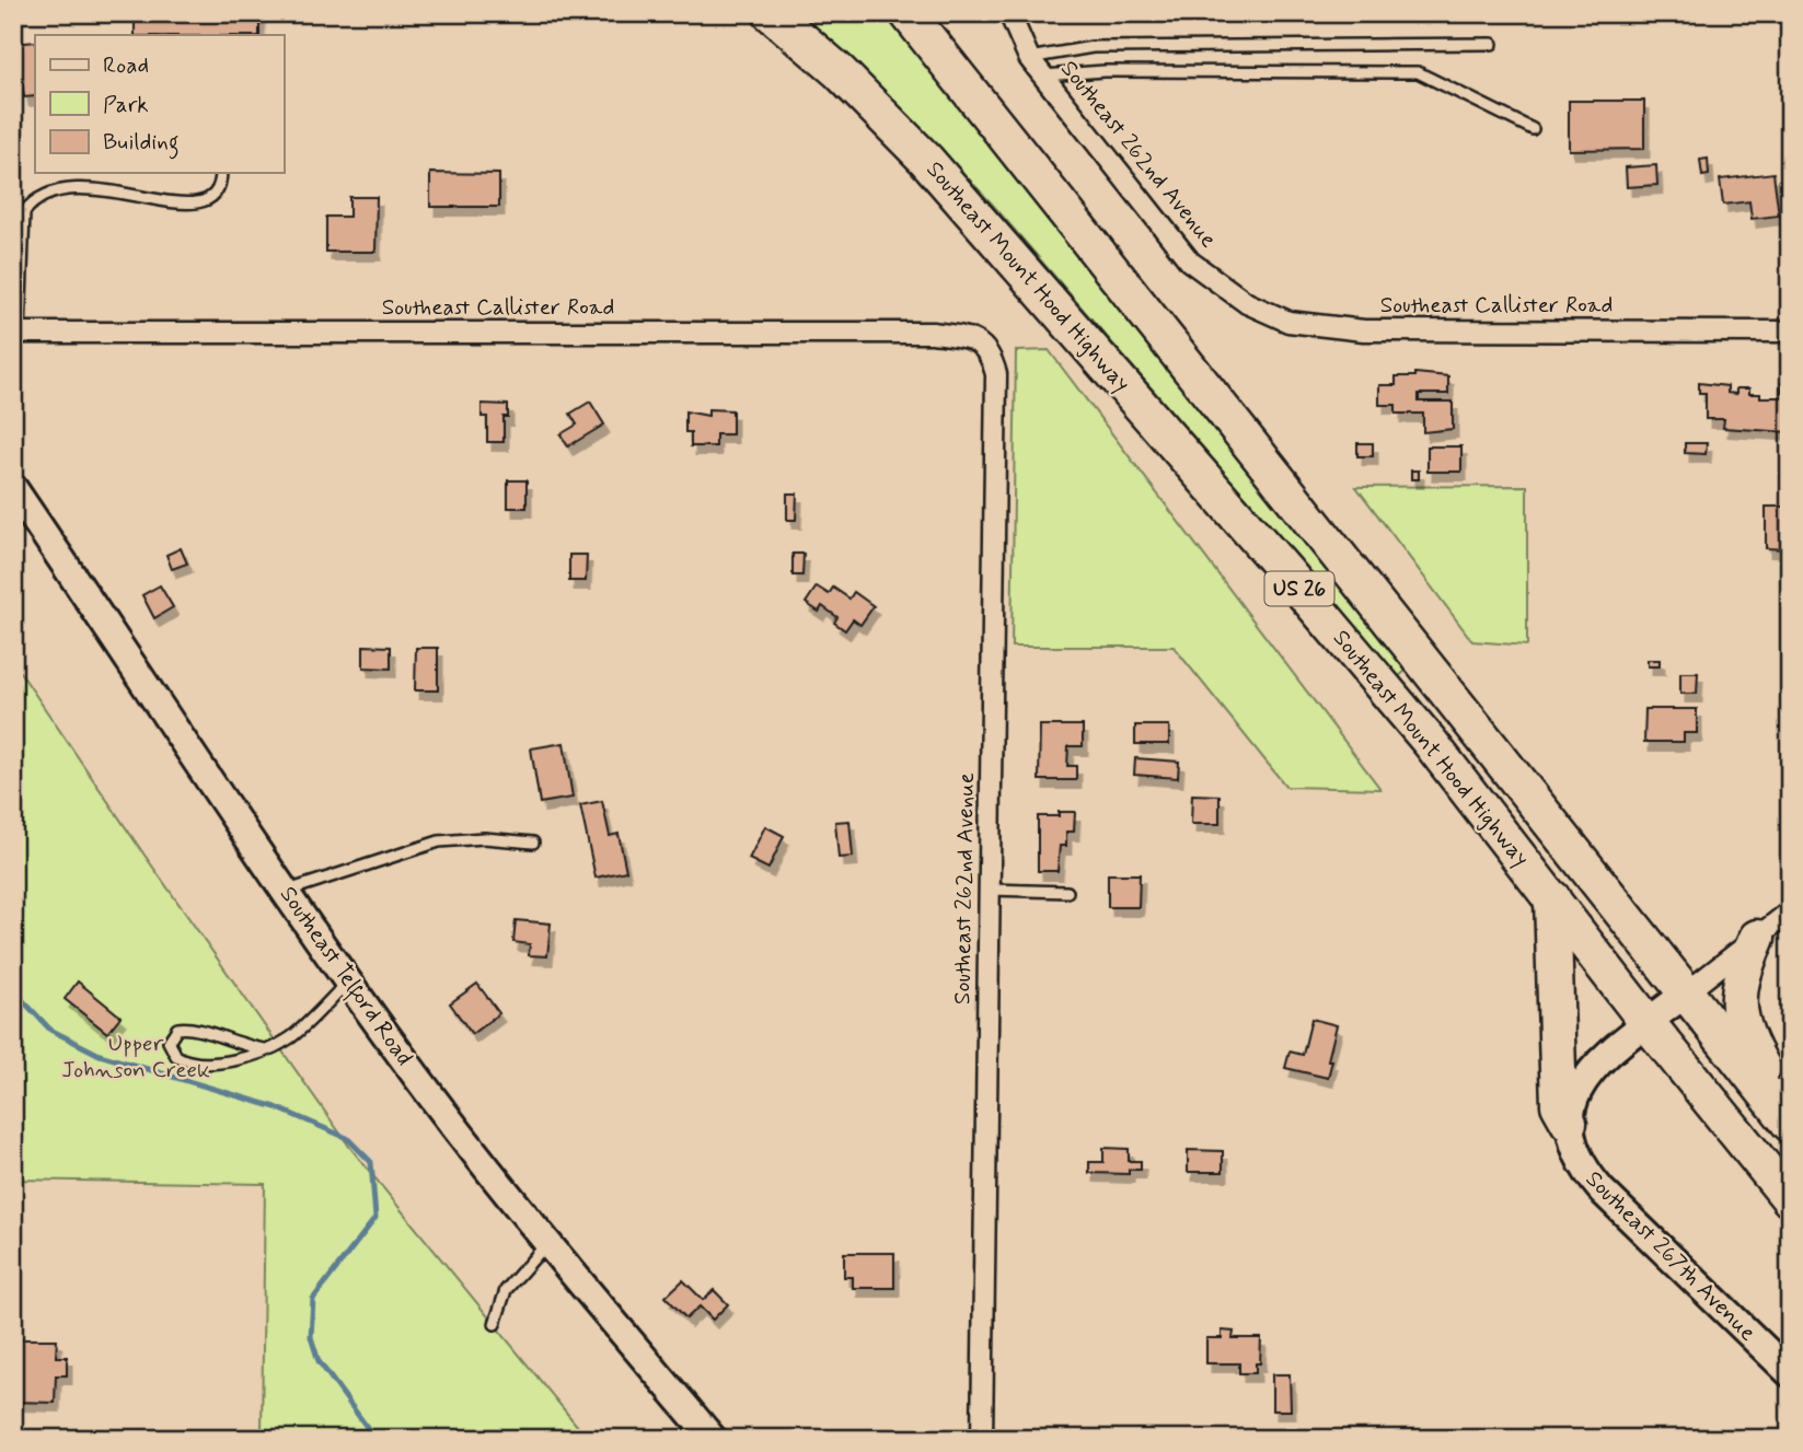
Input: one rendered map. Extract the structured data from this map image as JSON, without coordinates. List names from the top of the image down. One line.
{"streets":{"highway":["Southeast Mount Hood Highway","US 26"],"street":["Southeast 262nd Avenue","Southeast Callister Road","Southeast Telford Road","Southeast 267th Avenue"]},"crossings":[["Southeast 262nd Avenue","Southeast Callister Road"]],"parks":["Upper Johnson Creek"],"legend":["Road","Park","Building"]}
